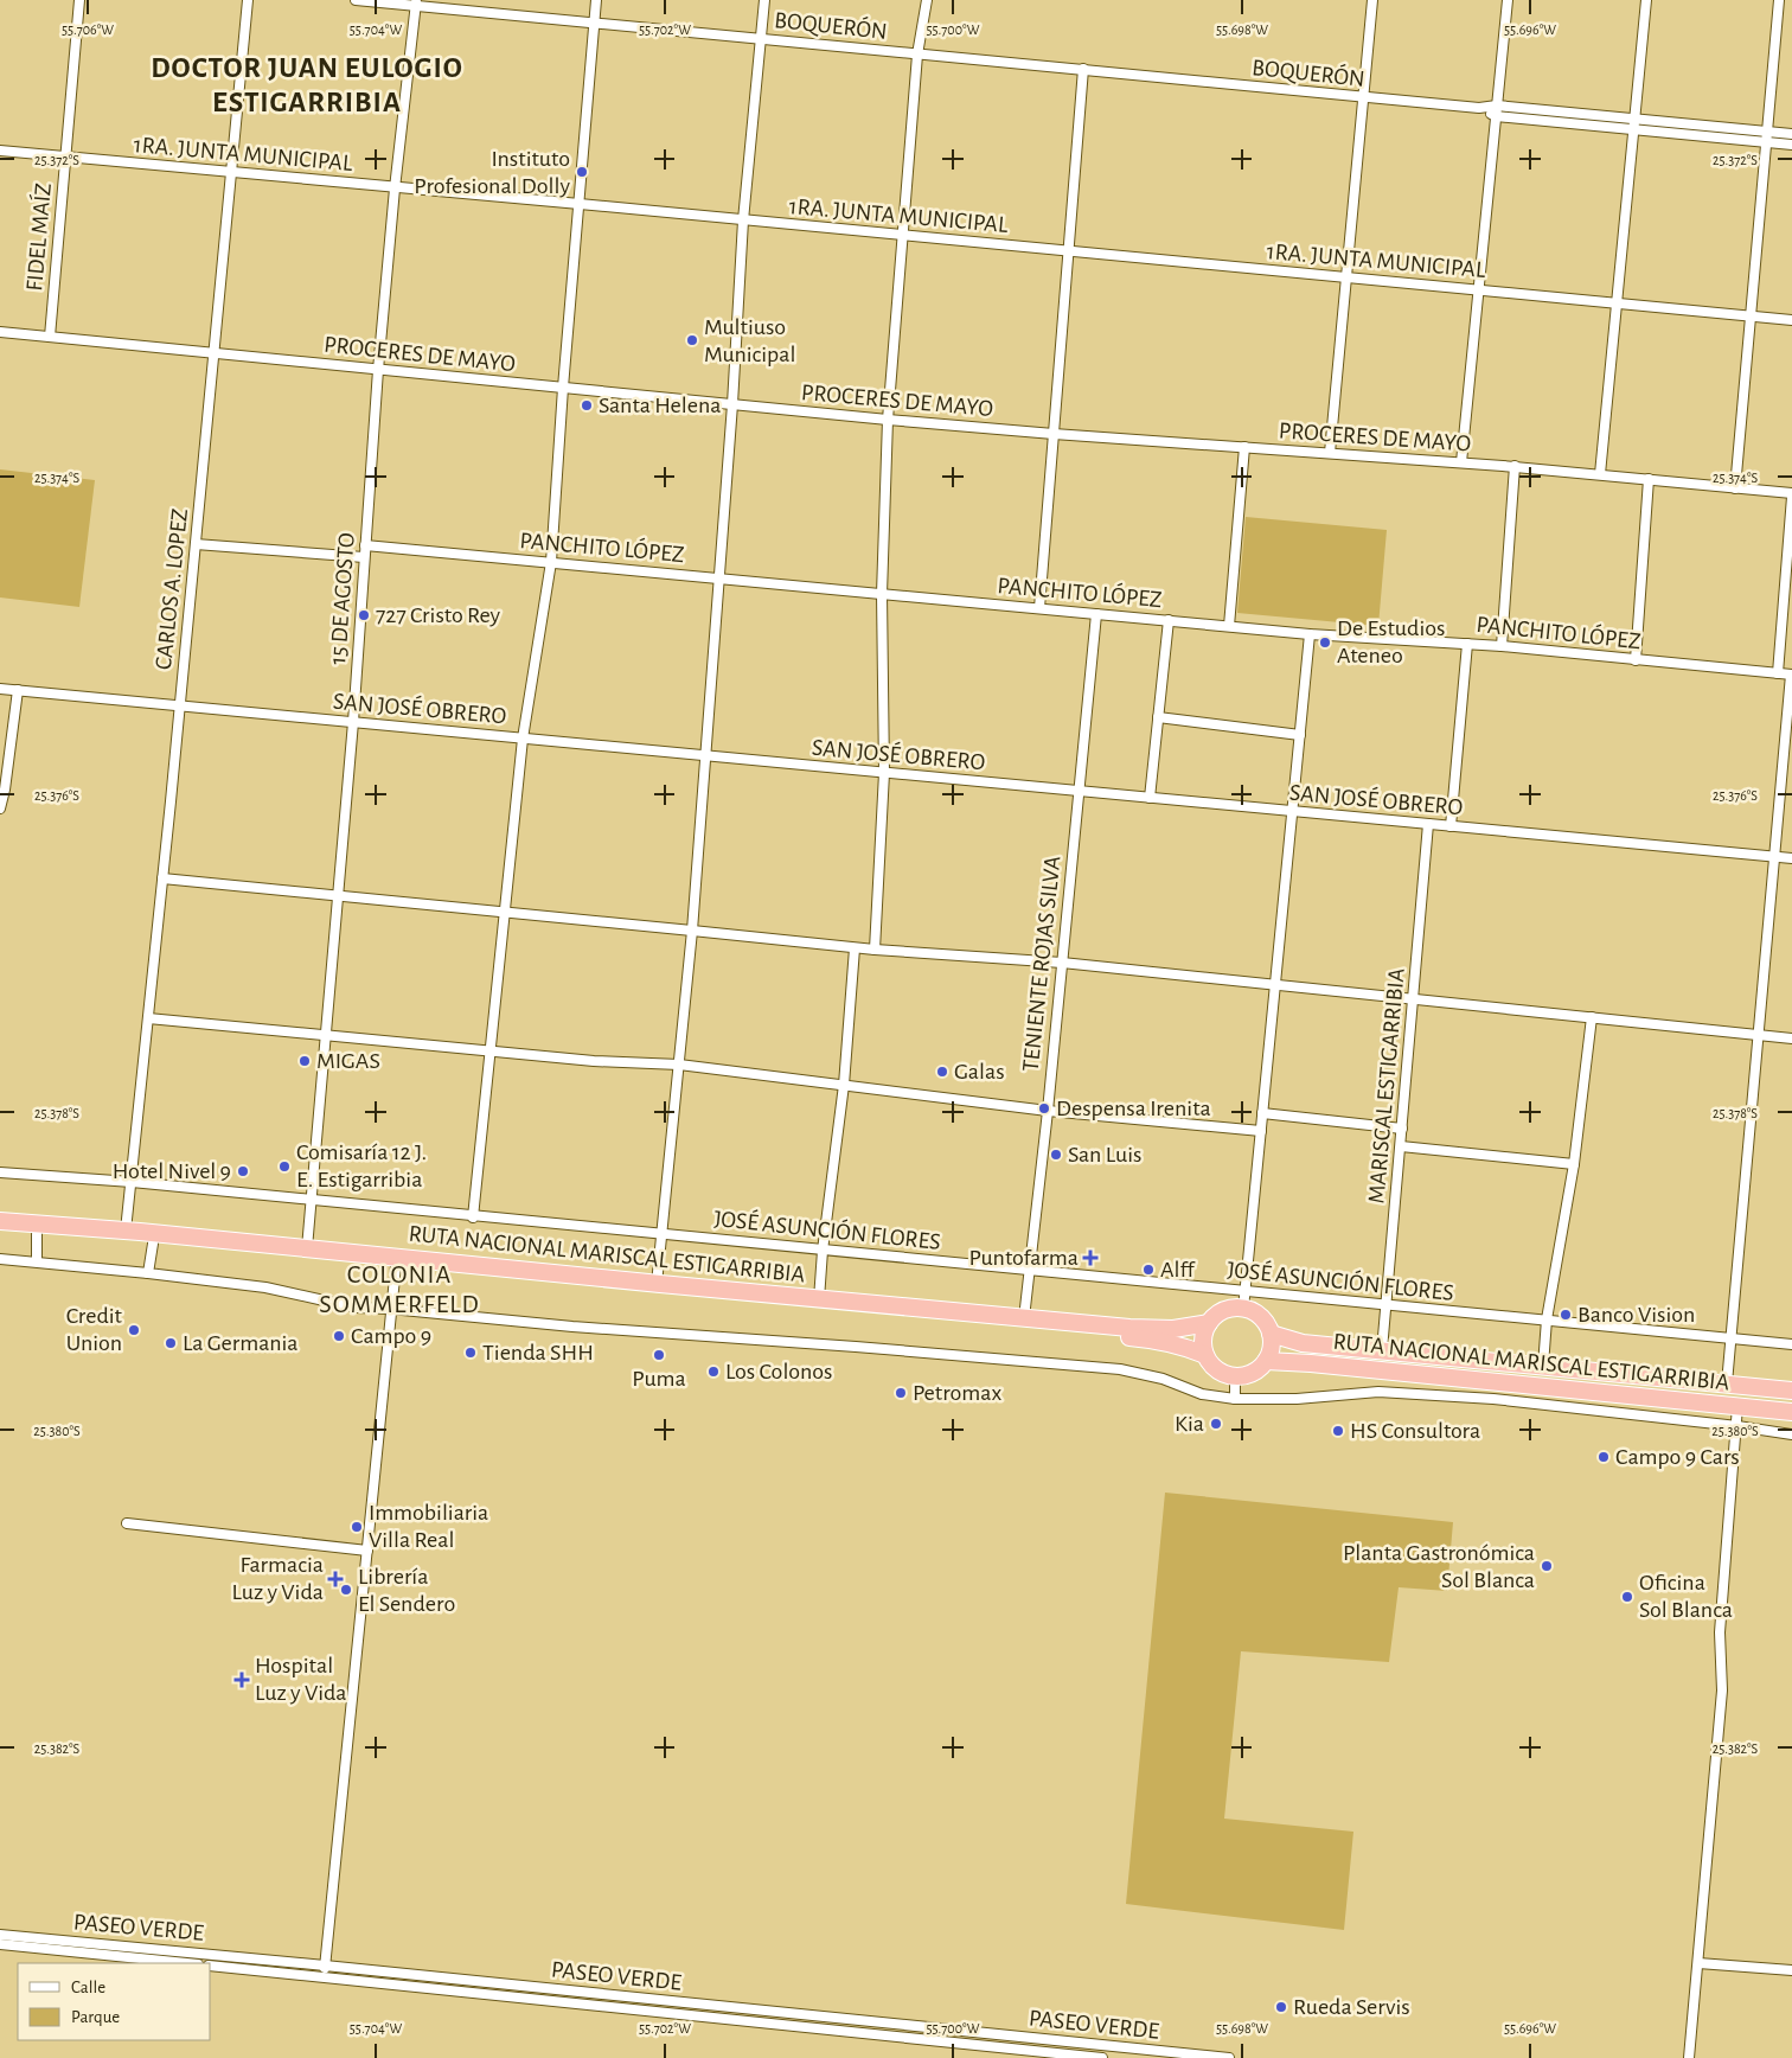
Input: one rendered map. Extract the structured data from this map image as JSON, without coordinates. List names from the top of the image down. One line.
{"streets":{"highway":["RUTA NACIONAL MARISCAL ESTIGARRIBIA"],"street":["BOQUERÓN","1RA. JUNTA MUNICIPAL","FIDEL MAÍZ","PROCERES DE MAYO","PANCHITO LÓPEZ","CARLOS A. LOPEZ","15 DE AGOSTO","SAN JOSÉ OBRERO","TENIENTE ROJAS SILVA","MARISCAL ESTIGARRIBIA","JOSÉ ASUNCIÓN FLORES","PASEO VERDE"]},"crossings":[["BOQUERÓN","15 DE AGOSTO"],["1RA. JUNTA MUNICIPAL","FIDEL MAÍZ"],["1RA. JUNTA MUNICIPAL","CARLOS A. LOPEZ"],["1RA. JUNTA MUNICIPAL","15 DE AGOSTO"],["FIDEL MAÍZ","PROCERES DE MAYO"],["PROCERES DE MAYO","CARLOS A. LOPEZ"],["PROCERES DE MAYO","15 DE AGOSTO"],["PANCHITO LÓPEZ","15 DE AGOSTO"],["PANCHITO LÓPEZ","TENIENTE ROJAS SILVA"],["CARLOS A. LOPEZ","SAN JOSÉ OBRERO"],["CARLOS A. LOPEZ","JOSÉ ASUNCIÓN FLORES"],["CARLOS A. LOPEZ","RUTA NACIONAL MARISCAL ESTIGARRIBIA"],["15 DE AGOSTO","SAN JOSÉ OBRERO"],["15 DE AGOSTO","JOSÉ ASUNCIÓN FLORES"],["15 DE AGOSTO","RUTA NACIONAL MARISCAL ESTIGARRIBIA"],["SAN JOSÉ OBRERO","TENIENTE ROJAS SILVA"],["SAN JOSÉ OBRERO","MARISCAL ESTIGARRIBIA"],["TENIENTE ROJAS SILVA","JOSÉ ASUNCIÓN FLORES"],["TENIENTE ROJAS SILVA","RUTA NACIONAL MARISCAL ESTIGARRIBIA"],["MARISCAL ESTIGARRIBIA","JOSÉ ASUNCIÓN FLORES"],["MARISCAL ESTIGARRIBIA","RUTA NACIONAL MARISCAL ESTIGARRIBIA"]],"districts":["DOCTOR JUAN EULOGIO ESTIGARRIBIA","COLONIA SOMMERFELD"],"places":{"other":["Instituto Profesional Dolly","Multiuso Municipal","Santa Helena","727 Cristo Rey","De Estudios Ateneo","MIGAS","Galas","Despensa Irenita","San Luis","Comisaría 12 J. E. Estigarribia","Hotel Nivel 9","Alff","Banco Vision","Credit Union","Campo 9","La Germania","Tienda SHH","Puma","Los Colonos","Petromax","Kia","HS Consultora","Campo 9 Cars","Immobiliaria Villa Real","Planta Gastronómica Sol Blanca","Librería El Sendero","Oficina Sol Blanca","Rueda Servis"],"health":["Puntofarma","Farmacia Luz y Vida","Hospital Luz y Vida"]},"legend":["Calle","Parque"],"coordinates":["55.706°W","55.704°W","55.702°W","55.700°W","55.698°W","55.696°W","25.372°S","25.374°S","25.376°S","25.378°S","25.380°S","25.382°S"]}
